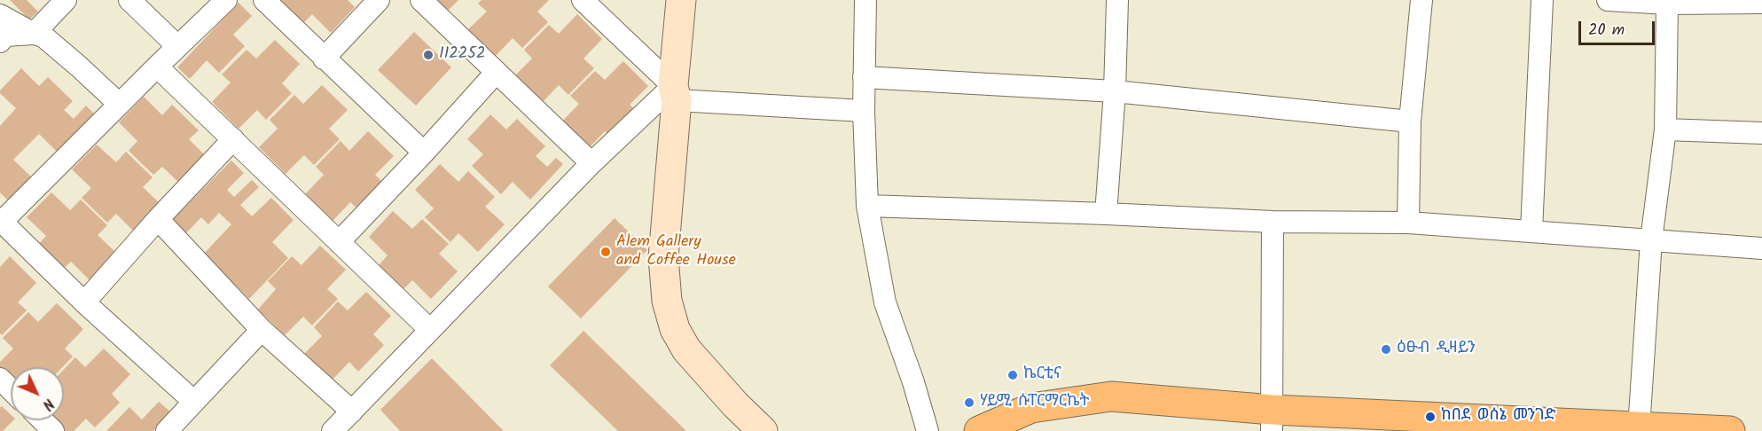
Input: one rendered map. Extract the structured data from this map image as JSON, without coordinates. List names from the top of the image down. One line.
{"places":["112252","Alem Gallery and Coffee House","ዕፁብ ዲዛይን","ኬርቲና","ሃይሚ ሱፐርማርኬት","ከበደ ወሰኔ መንገድ"],"scale_bar":"20 m","north":"bottom right"}
